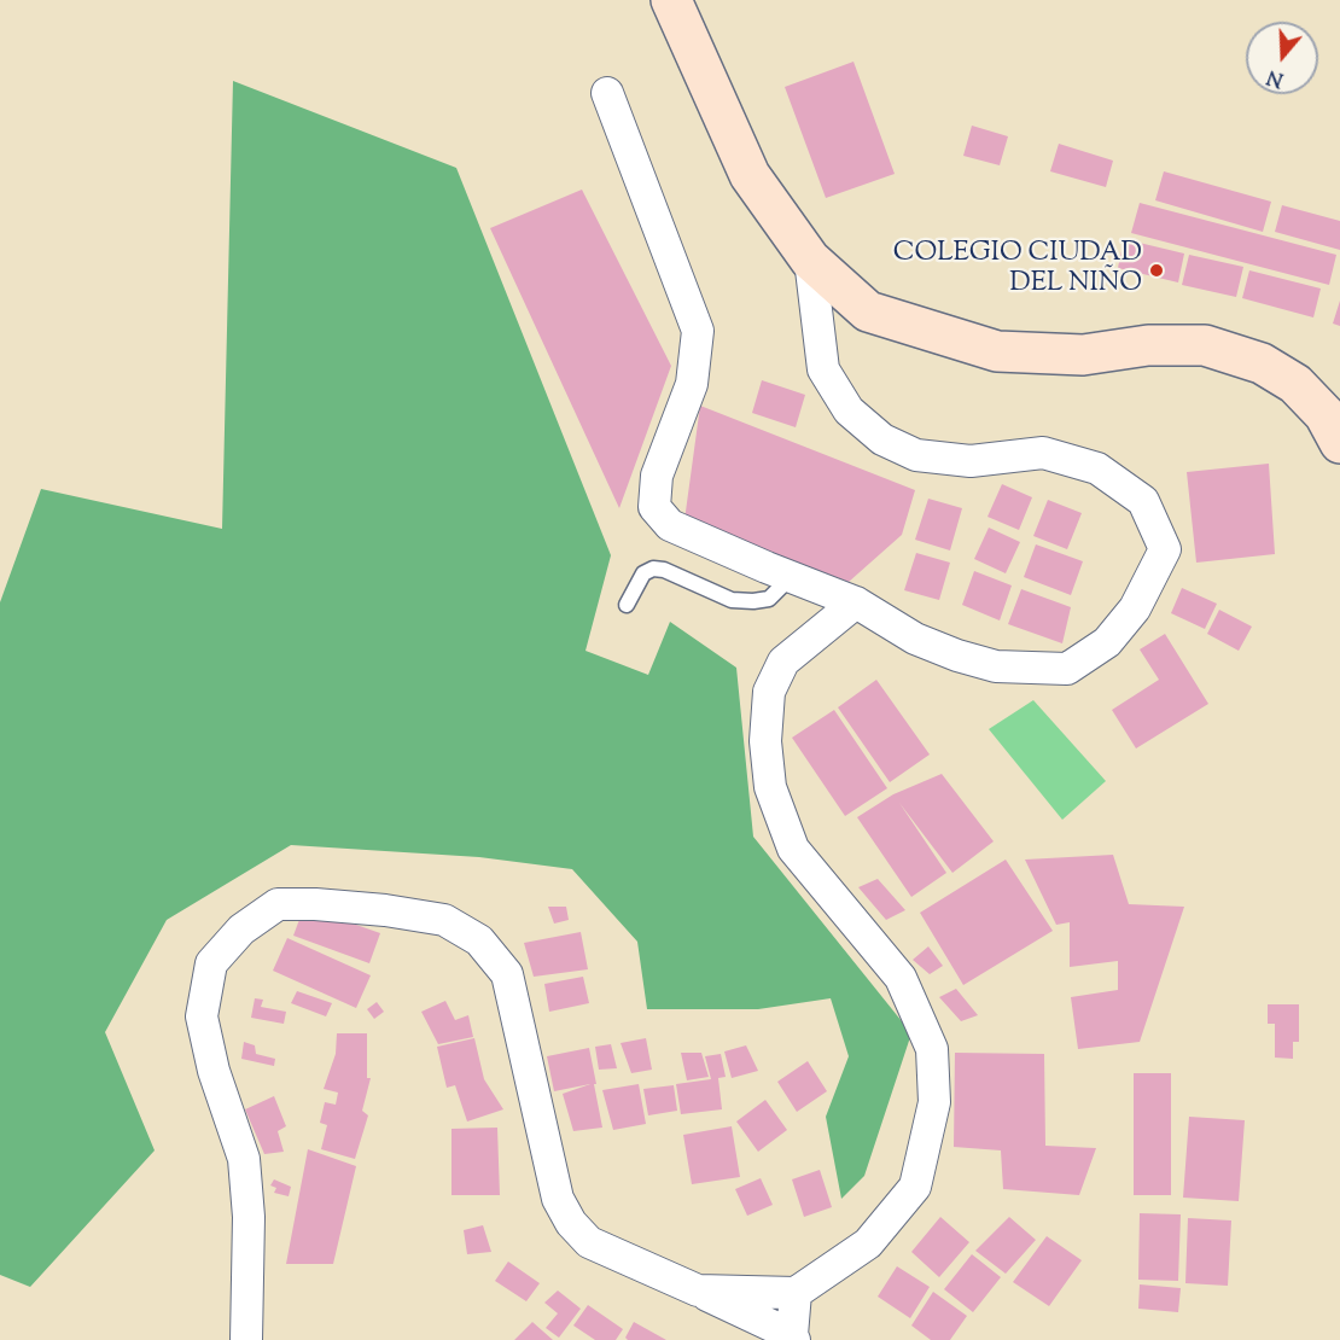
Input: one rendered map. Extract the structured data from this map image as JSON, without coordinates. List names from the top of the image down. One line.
{"places":["COLEGIO CIUDAD DEL NIÑO"],"north":"bottom"}
